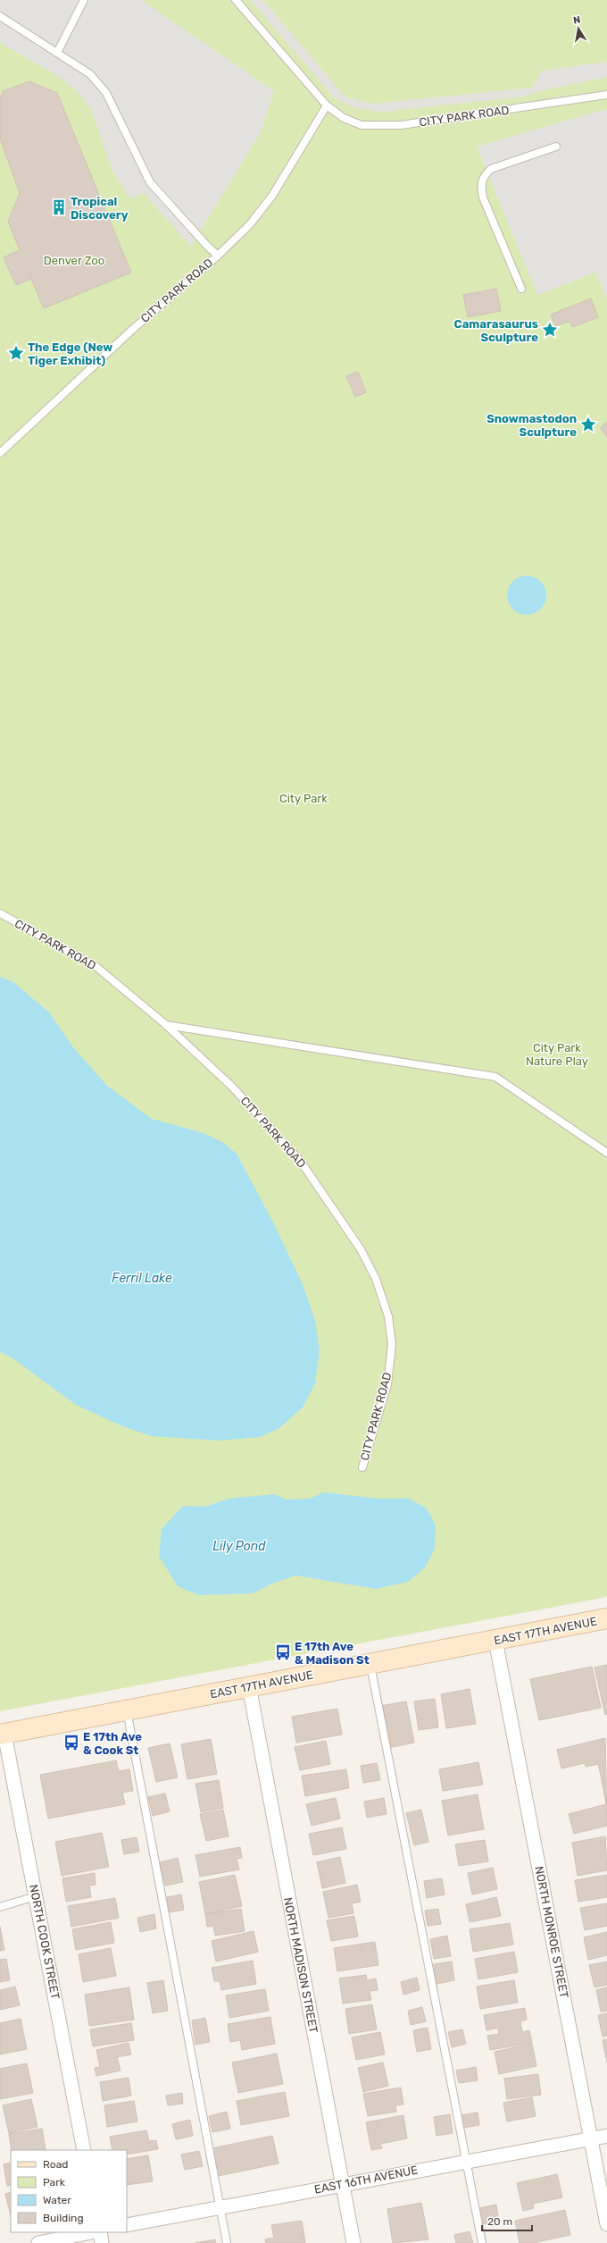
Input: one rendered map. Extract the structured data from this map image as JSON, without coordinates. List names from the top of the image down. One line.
{"streets":{"main road":["EAST 17TH AVENUE"],"street":["NORTH MONROE STREET","NORTH COOK STREET","NORTH MADISON STREET","EAST 16TH AVENUE"],"lane":["CITY PARK ROAD"]},"crossings":[["EAST 17TH AVENUE","NORTH MONROE STREET"],["EAST 17TH AVENUE","NORTH COOK STREET"],["EAST 17TH AVENUE","NORTH MADISON STREET"],["NORTH MONROE STREET","EAST 16TH AVENUE"],["NORTH MADISON STREET","EAST 16TH AVENUE"]],"water":["Ferril Lake","Lily Pond"],"parks":["Denver Zoo","City Park","City Park Nature Play"],"places":{"building":["Tropical Discovery"],"place":["Camarasaurus Sculpture","The Edge (New Tiger Exhibit)","Snowmastodon Sculpture"],"bus stop":["E 17th Ave & Madison St","E 17th Ave & Cook St"]},"legend":["Road","Park","Water","Building"],"scale_bar":"20 m","north":"top"}
